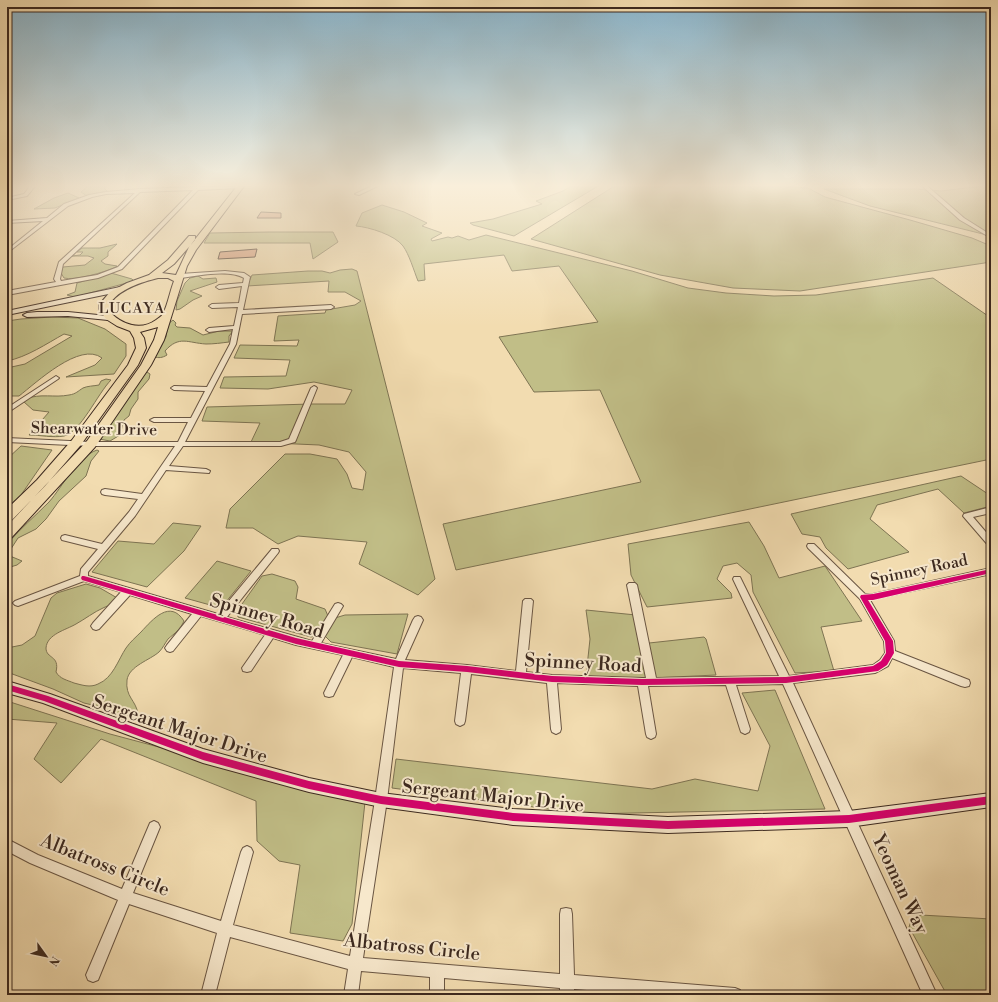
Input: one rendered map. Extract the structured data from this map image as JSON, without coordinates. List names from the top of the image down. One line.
{"streets":{"street":["Shearwater Drive","Spinney Road","Sergeant Major Drive","Albatross Circle","Yeoman Way"]},"crossings":[["Spinney Road","Yeoman Way"],["Sergeant Major Drive","Yeoman Way"]],"districts":["LUCAYA"],"north":"bottom right"}
